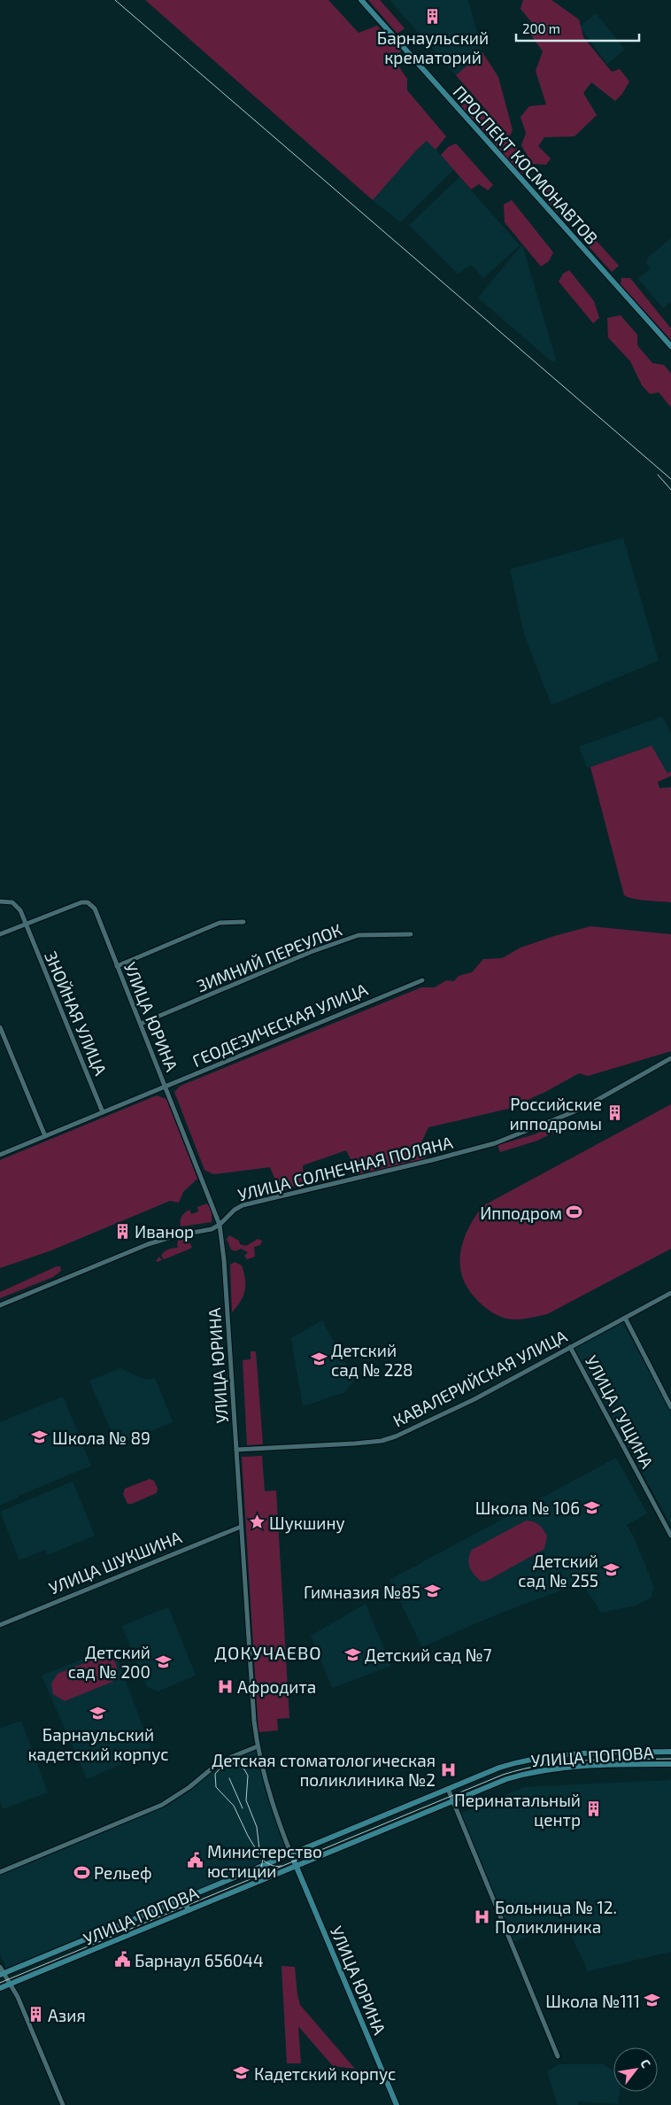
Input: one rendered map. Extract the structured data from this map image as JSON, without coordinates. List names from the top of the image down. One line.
{"streets":{"main road":["ПРОСПЕКТ КОСМОНАВТОВ","УЛИЦА ЮРИНА","УЛИЦА ПОПОВА"],"street":["ЗИМНИЙ ПЕРЕУЛОК","ЗНОЙНАЯ УЛИЦА","ГЕОДЕЗИЧЕСКАЯ УЛИЦА","УЛИЦА СОЛНЕЧНАЯ ПОЛЯНА","КАВАЛЕРИЙСКАЯ УЛИЦА","УЛИЦА ГУЩИНА","УЛИЦА ШУКШИНА"]},"crossings":[["ЗИМНИЙ ПЕРЕУЛОК","УЛИЦА ЮРИНА"],["ЗНОЙНАЯ УЛИЦА","УЛИЦА ЮРИНА"],["ЗНОЙНАЯ УЛИЦА","ГЕОДЕЗИЧЕСКАЯ УЛИЦА"],["УЛИЦА ЮРИНА","ГЕОДЕЗИЧЕСКАЯ УЛИЦА"],["УЛИЦА ЮРИНА","УЛИЦА СОЛНЕЧНАЯ ПОЛЯНА"],["УЛИЦА ЮРИНА","КАВАЛЕРИЙСКАЯ УЛИЦА"],["УЛИЦА ЮРИНА","УЛИЦА ШУКШИНА"],["УЛИЦА ЮРИНА","УЛИЦА ПОПОВА"],["КАВАЛЕРИЙСКАЯ УЛИЦА","УЛИЦА ГУЩИНА"]],"districts":["ДОКУЧАЕВО"],"places":{"building":["Барнаульский крематорий","Российские ипподромы","Иванор","Перинатальный центр","Азия"],"sports":["Ипподром","Рельеф"],"school or university":["Детский сад № 228","Школа № 89","Школа № 106","Детский сад № 255","Гимназия №85","Детский сад №7","Детский сад № 200","Барнаульский кадетский корпус","Школа №111","Кадетский корпус"],"place":["Шукшину"],"hospital":["Афродита","Детская стоматологическая поликлиника №2","Больница № 12. Поликлиника"],"public building":["Министерство юстиции","Барнаул 656044"]},"scale_bar":"200 m","north":"top right"}
